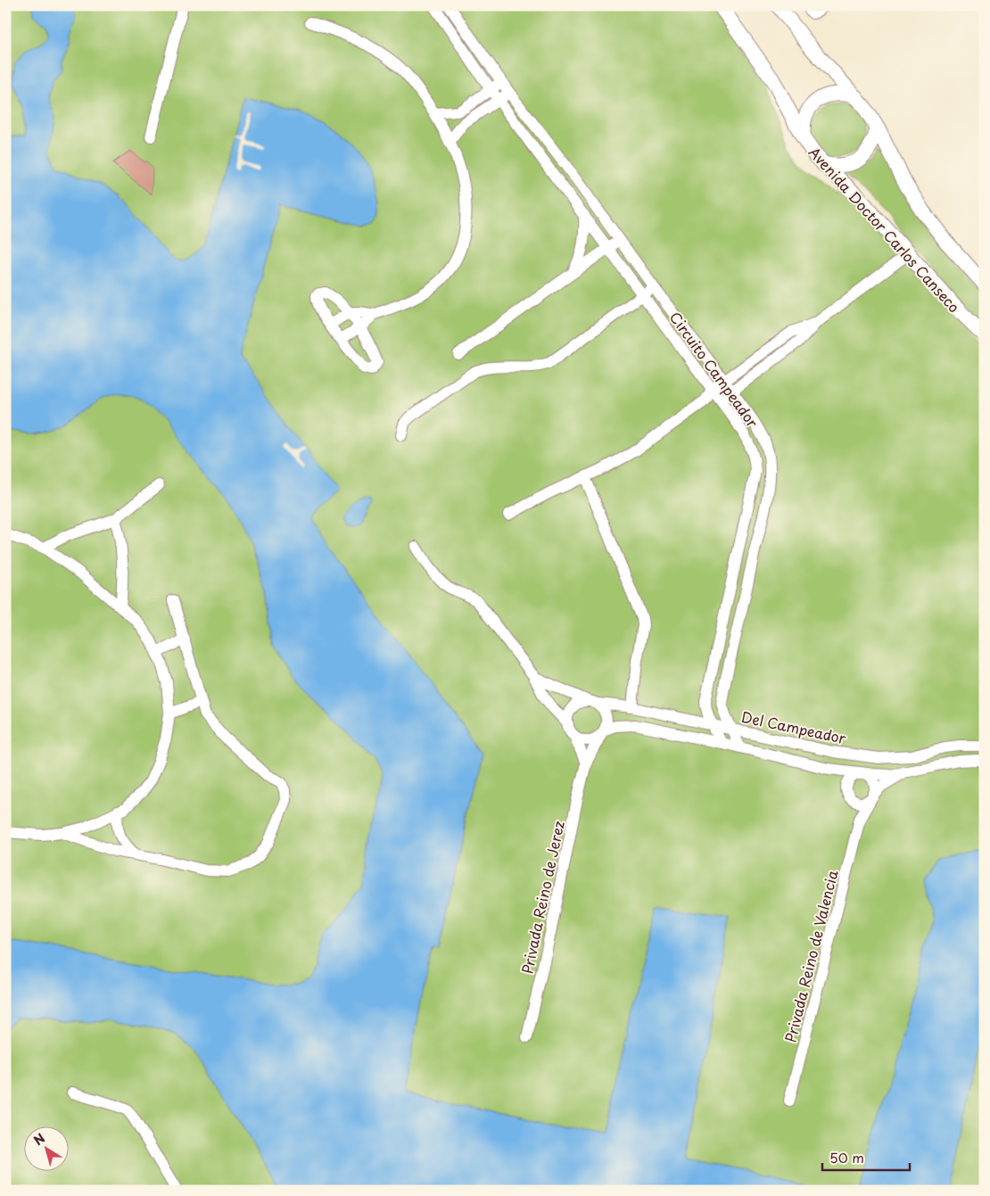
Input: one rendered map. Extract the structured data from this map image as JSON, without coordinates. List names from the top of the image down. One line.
{"streets":{"main road":["Avenida Doctor Carlos Canseco"],"street":["Circuito Campeador","Del Campeador","Privada Reino de Jerez","Privada Reino de Valencia"]},"crossings":[["Circuito Campeador","Del Campeador"],["Del Campeador","Privada Reino de Jerez"]],"scale_bar":"50 m","north":"top left"}
